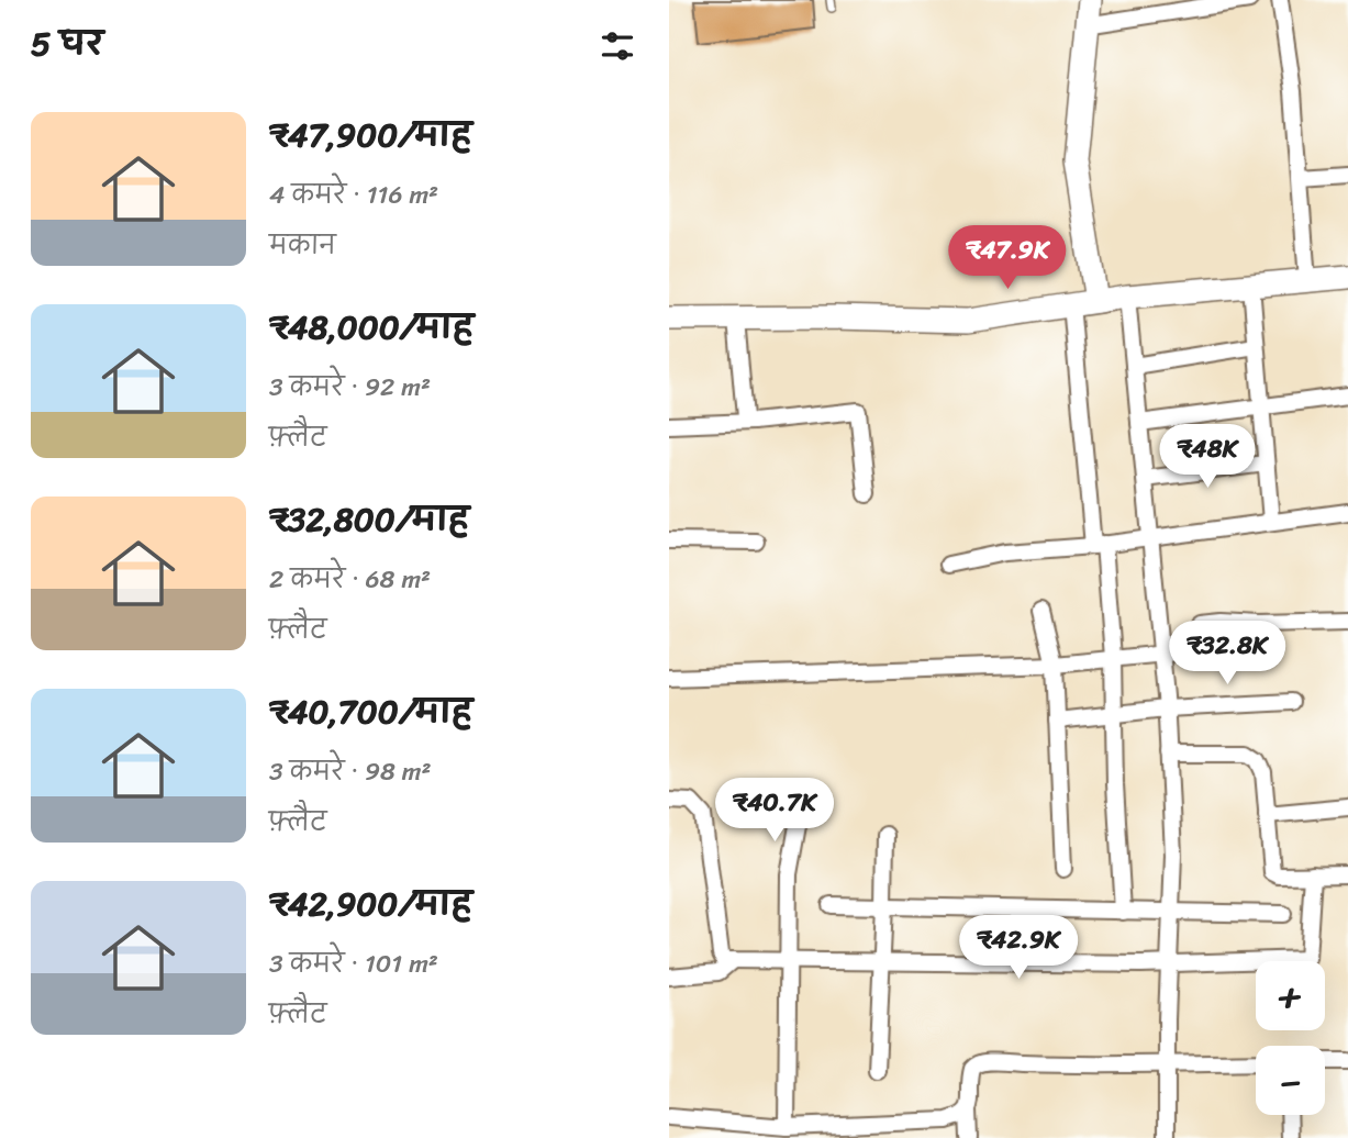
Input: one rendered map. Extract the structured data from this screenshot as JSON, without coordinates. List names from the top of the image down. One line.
{"page":{"heading":"5 घर","list":[{"name":"₹47,900/माह","note":"4 कमरे · 116 m² · मकान"},{"name":"₹48,000/माह","note":"3 कमरे · 92 m² · फ़्लैट"},{"name":"₹32,800/माह","note":"2 कमरे · 68 m² · फ़्लैट"},{"name":"₹40,700/माह","note":"3 कमरे · 98 m² · फ़्लैट"},{"name":"₹42,900/माह","note":"3 कमरे · 101 m² · फ़्लैट"}],"price":["₹47.9K","₹48K","₹32.8K","₹40.7K","₹42.9K"],"map_buttons":["+","−"]}}
